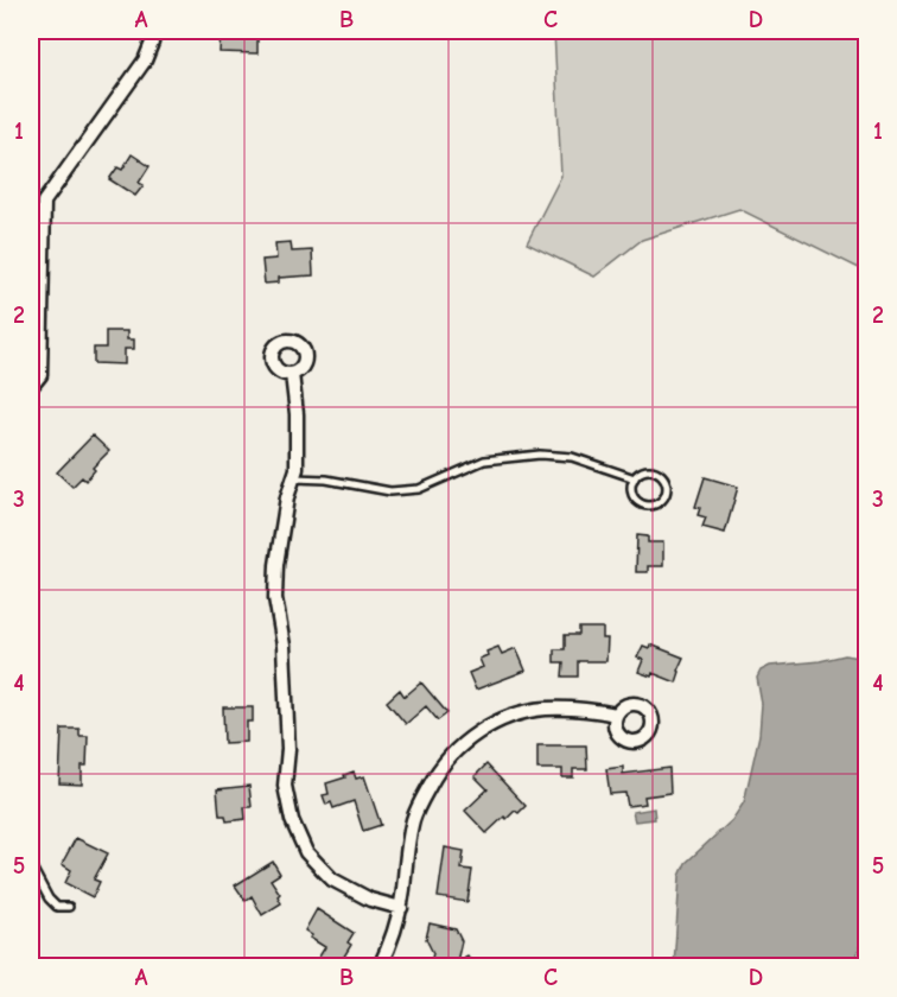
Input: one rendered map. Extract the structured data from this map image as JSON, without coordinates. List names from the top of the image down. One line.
{"grid":{"columns":["A","B","C","D"],"rows":["1","2","3","4","5"]}}
